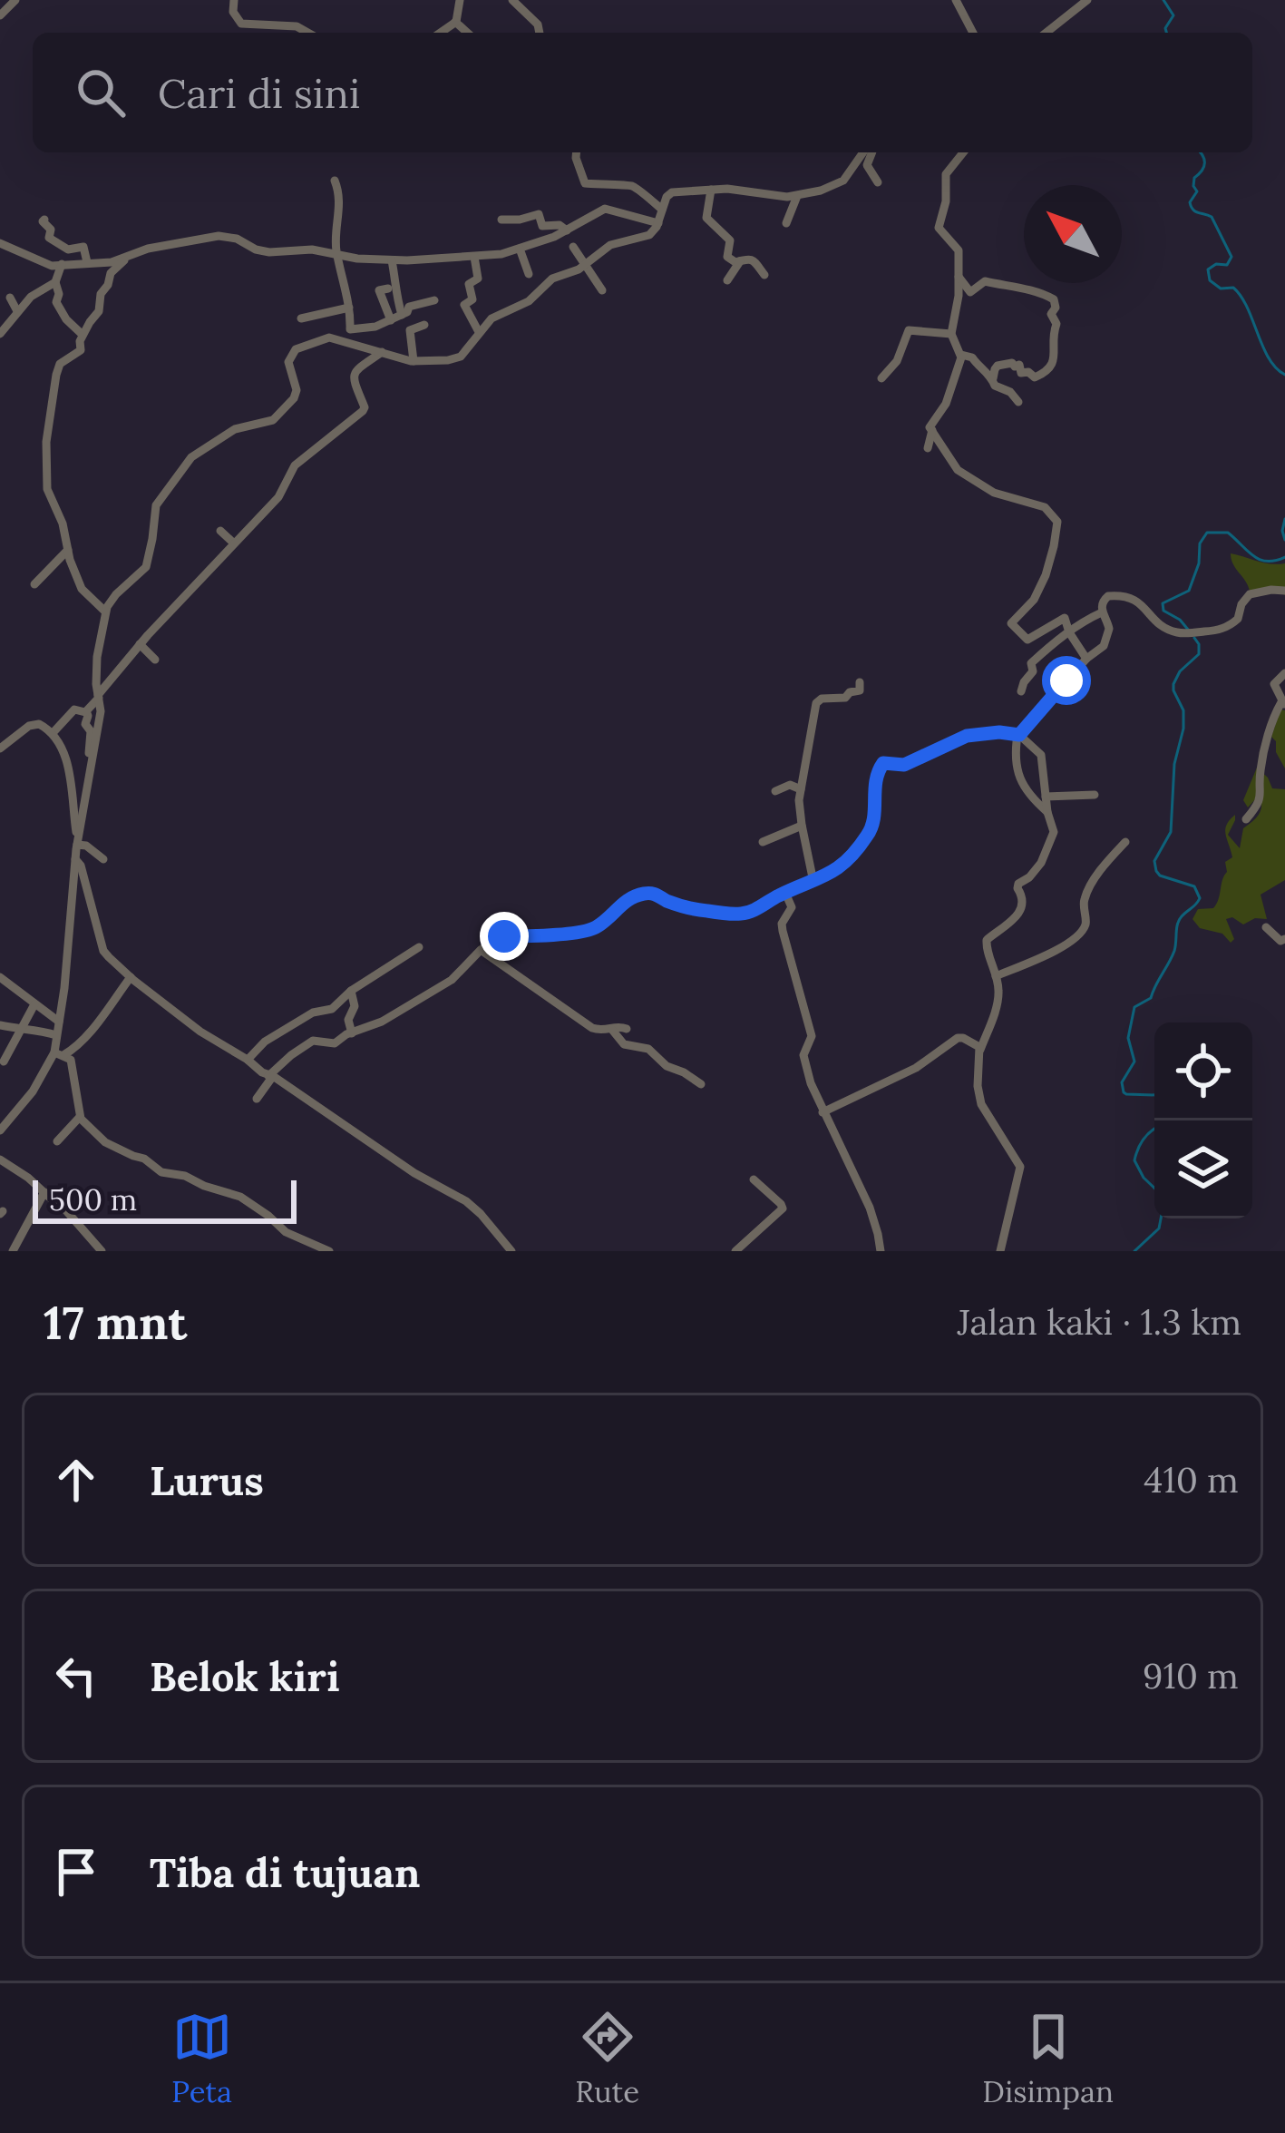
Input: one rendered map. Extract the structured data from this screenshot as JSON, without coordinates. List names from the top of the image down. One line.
{"scale_bar":"500 m","north":"top left","page":{"search":"Cari di sini","scale":"500 m","heading":["17 mnt","Jalan kaki · 1.3 km"],"list":[["Lurus","410 m"],["Belok kiri","910 m"],"Tiba di tujuan"],"nav":["Peta","Rute","Disimpan"]}}
